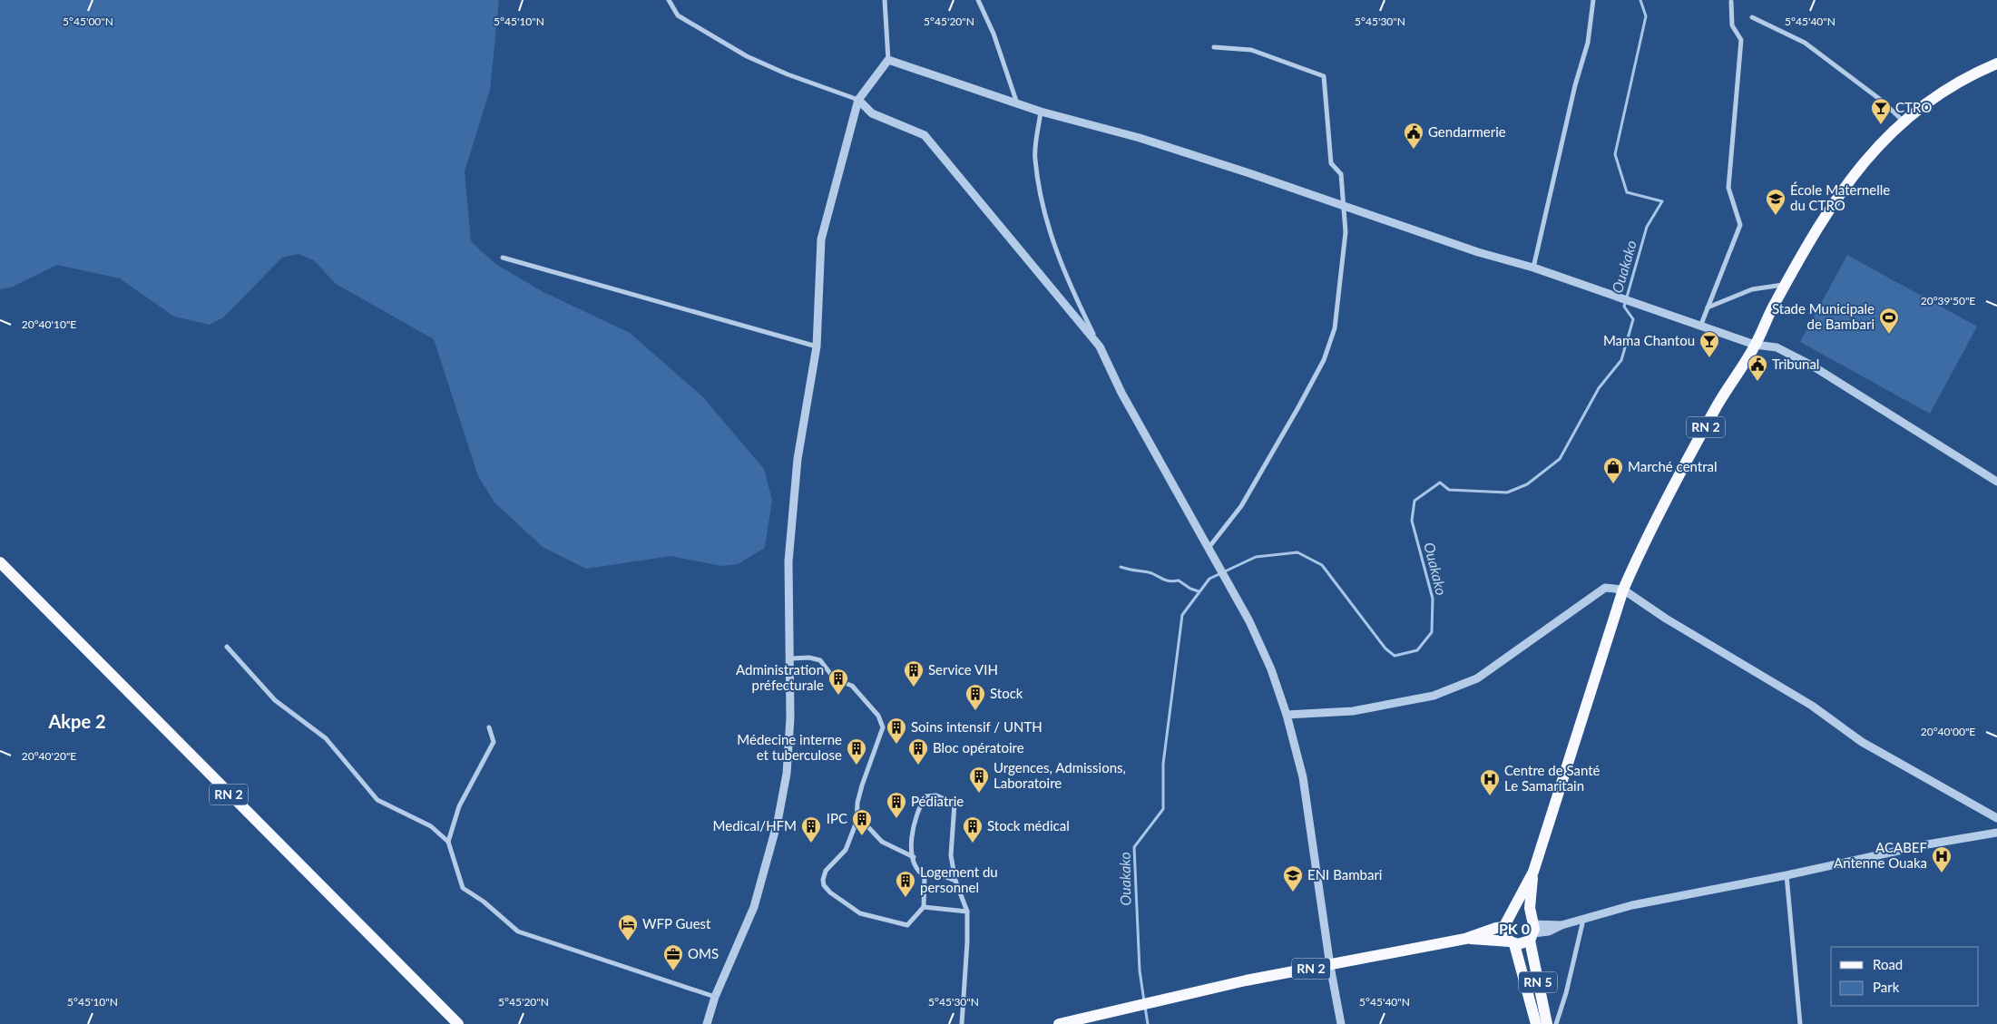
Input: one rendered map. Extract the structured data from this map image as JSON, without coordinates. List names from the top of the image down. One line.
{"streets":{"main road":["RN 2","RN 5"]},"crossings":[["RN 2","RN 5"]],"districts":["Akpe 2","PK 0"],"water":["Ouakako"],"places":{"bar":["CTRO","Mama Chantou"],"public building":["Gendarmerie","Tribunal"],"school or university":["École Maternelle du CTRO","ENI Bambari"],"sports":["Stade Municipale de Bambari"],"shop":["Marché central"],"building":["Service VIH","Administration préfecturale","Stock","Soins intensif / UNTH","Médecine interne et tuberculose","Bloc opératoire","Urgences, Admissions, Laboratoire","Pédiatrie","IPC","Medical/HFM","Stock médical","Logement du personnel"],"hospital":["Centre de Santé Le Samaritain","ACABEF Antenne Ouaka"],"hotel":["WFP Guest"],"office":["OMS"]},"legend":["Road","Park"],"coordinates":["5°45'00\"N","5°45'10\"N","5°45'20\"N","5°45'30\"N","5°45'40\"N","20°39'50\"E","20°40'10\"E","20°40'00\"E","20°40'20\"E"]}
